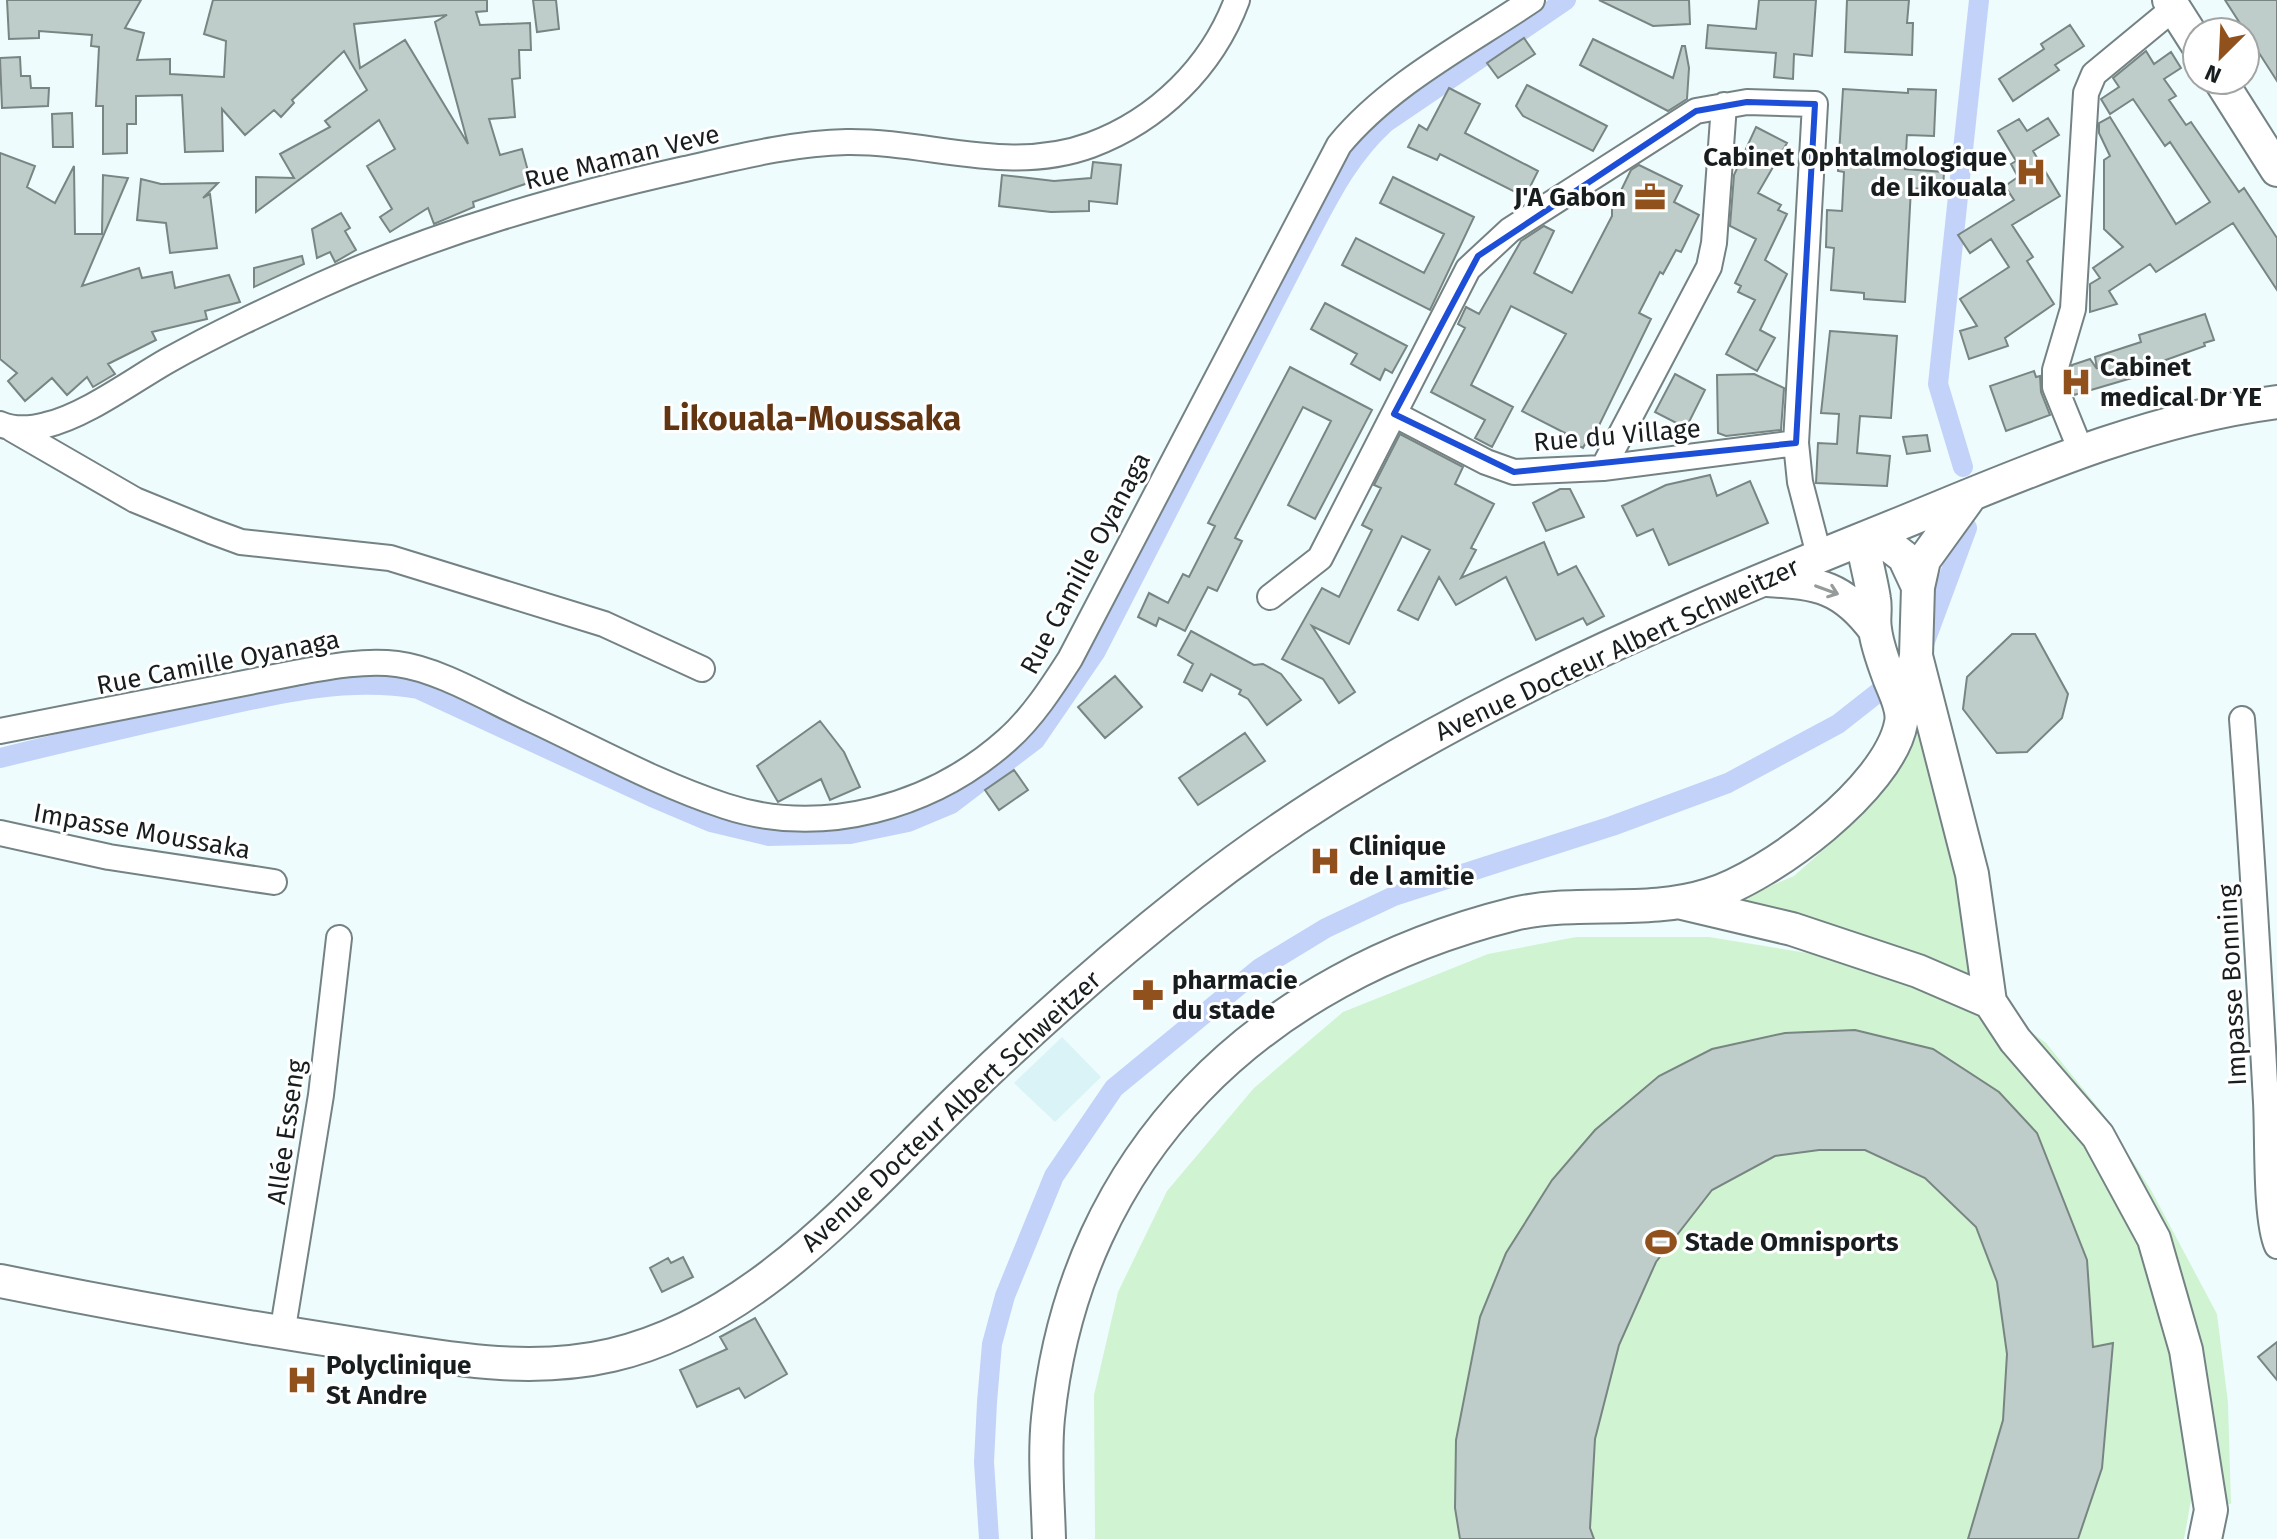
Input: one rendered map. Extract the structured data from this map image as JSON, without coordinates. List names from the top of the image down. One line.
{"streets":{"main road":["Avenue Docteur Albert Schweitzer"],"street":["Rue Maman Veve","Rue du Village","Rue Camille Oyanaga","Impasse Moussaka","Impasse Bonning","Allée Esseng"]},"crossings":[["Avenue Docteur Albert Schweitzer","Allée Esseng"]],"districts":["Likouala-Moussaka"],"places":{"hospital":["Cabinet Ophtalmologique de Likouala","Cabinet medical Dr YE","Clinique de l amitie","Polyclinique St Andre"],"office":["J'A Gabon"],"pharmacy":["pharmacie du stade"],"sports":["Stade Omnisports"]},"north":"bottom left"}
